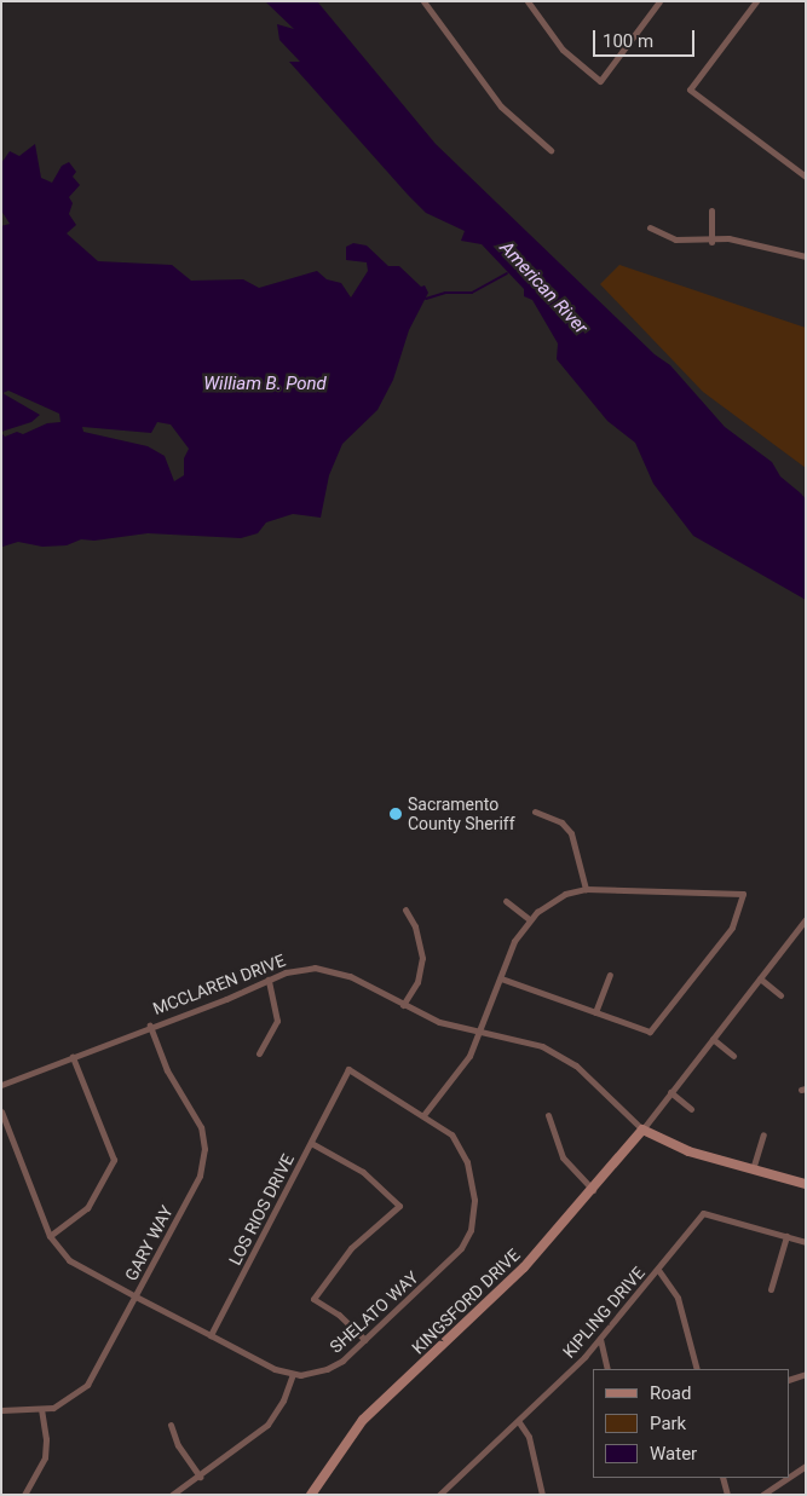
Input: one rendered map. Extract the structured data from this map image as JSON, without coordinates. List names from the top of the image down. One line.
{"streets":{"street":["MCCLAREN DRIVE","LOS RIOS DRIVE","GARY WAY","KINGSFORD DRIVE","SHELATO WAY","KIPLING DRIVE"]},"crossings":[["MCCLAREN DRIVE","GARY WAY"],["MCCLAREN DRIVE","KINGSFORD DRIVE"],["LOS RIOS DRIVE","SHELATO WAY"]],"water":["American River","William B. Pond"],"places":["Sacramento County Sheriff"],"legend":["Road","Park","Water"],"scale_bar":"100 m"}
